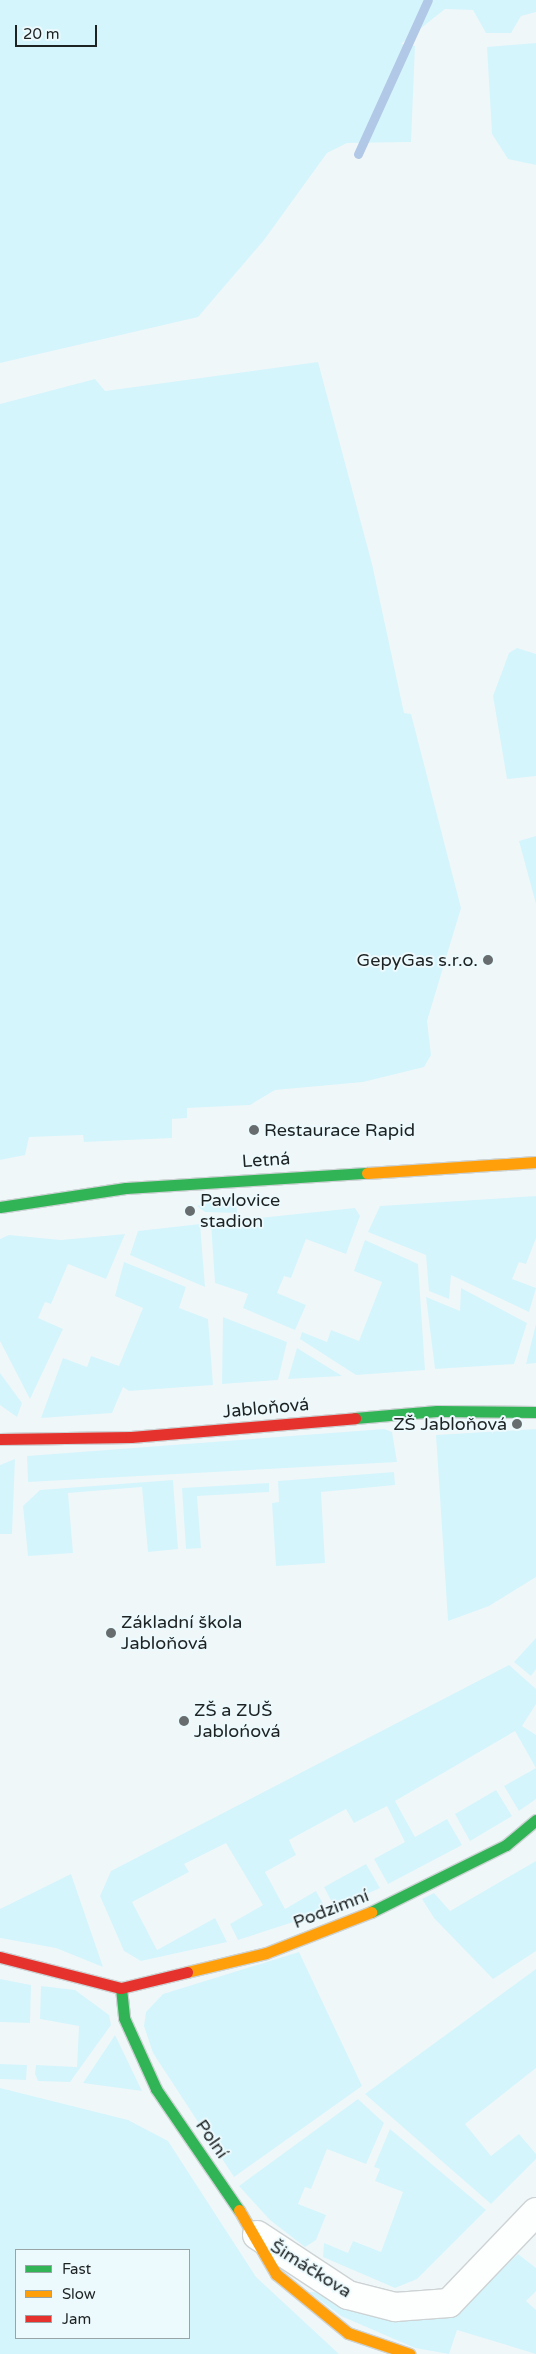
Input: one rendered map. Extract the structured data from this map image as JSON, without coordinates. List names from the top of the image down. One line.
{"streets":{"street":["Letná","Jabloňová","Podzimní","Polní","Šimáčkova"]},"crossings":[["Podzimní","Polní"],["Polní","Šimáčkova"]],"places":["GepyGas s.r.o.","Restaurace Rapid","Pavlovice stadion","ZŠ Jabloňová","Základní škola Jabloňová","ZŠ a ZUŠ Jablońová"],"legend":["Fast","Slow","Jam"],"scale_bar":"20 m"}
